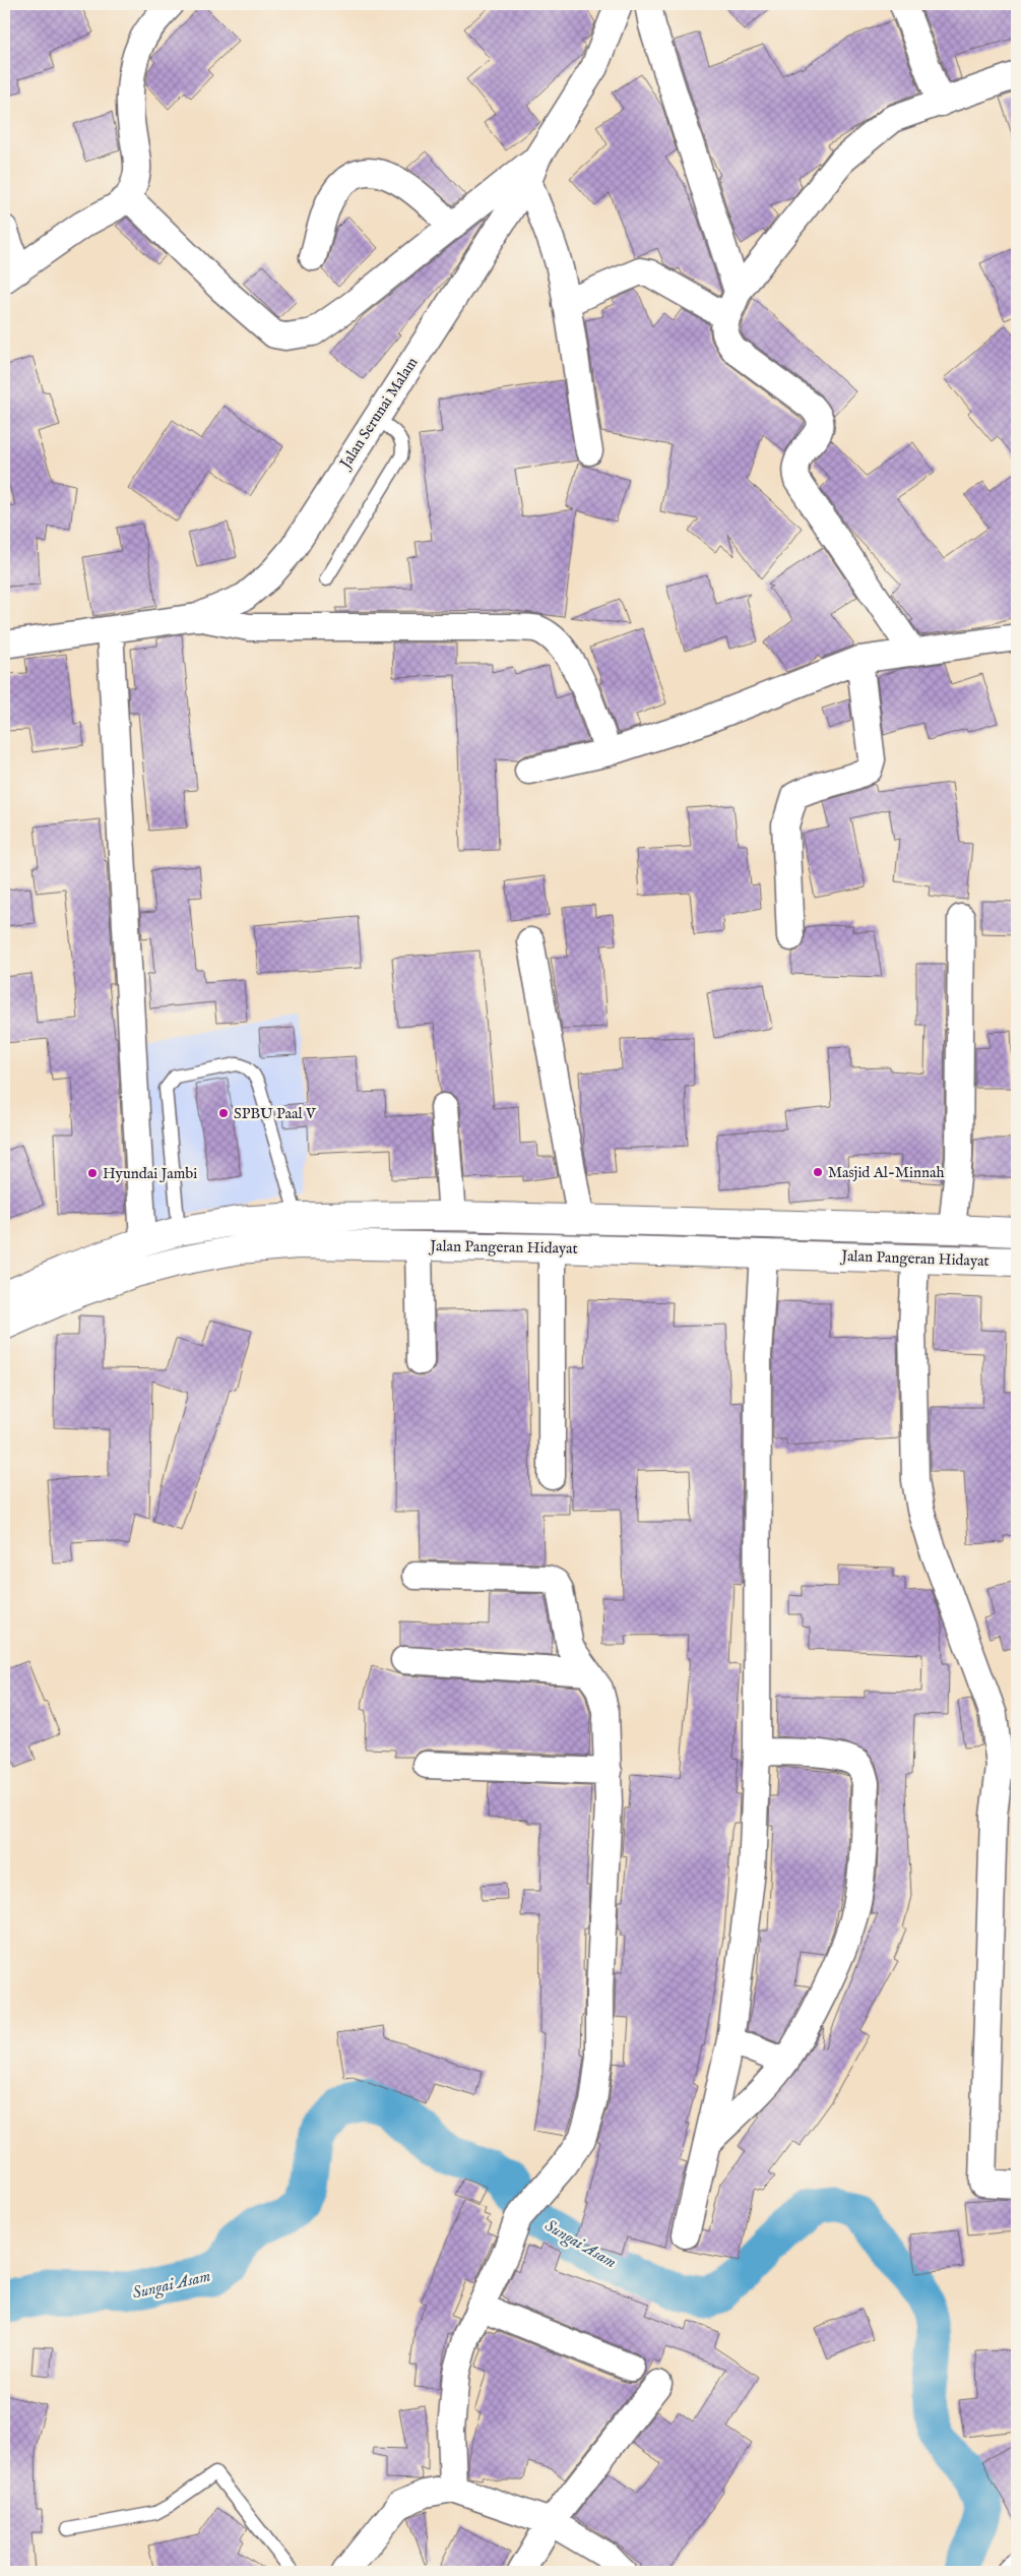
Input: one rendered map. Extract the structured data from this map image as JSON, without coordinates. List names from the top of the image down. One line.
{"streets":{"highway":["Jalan Pangeran Hidayat"],"street":["Jalan Serunai Malam"]},"water":["Sungai Asam"],"places":["SPBU Paal V","Masjid Al-Minnah","Hyundai Jambi"]}
